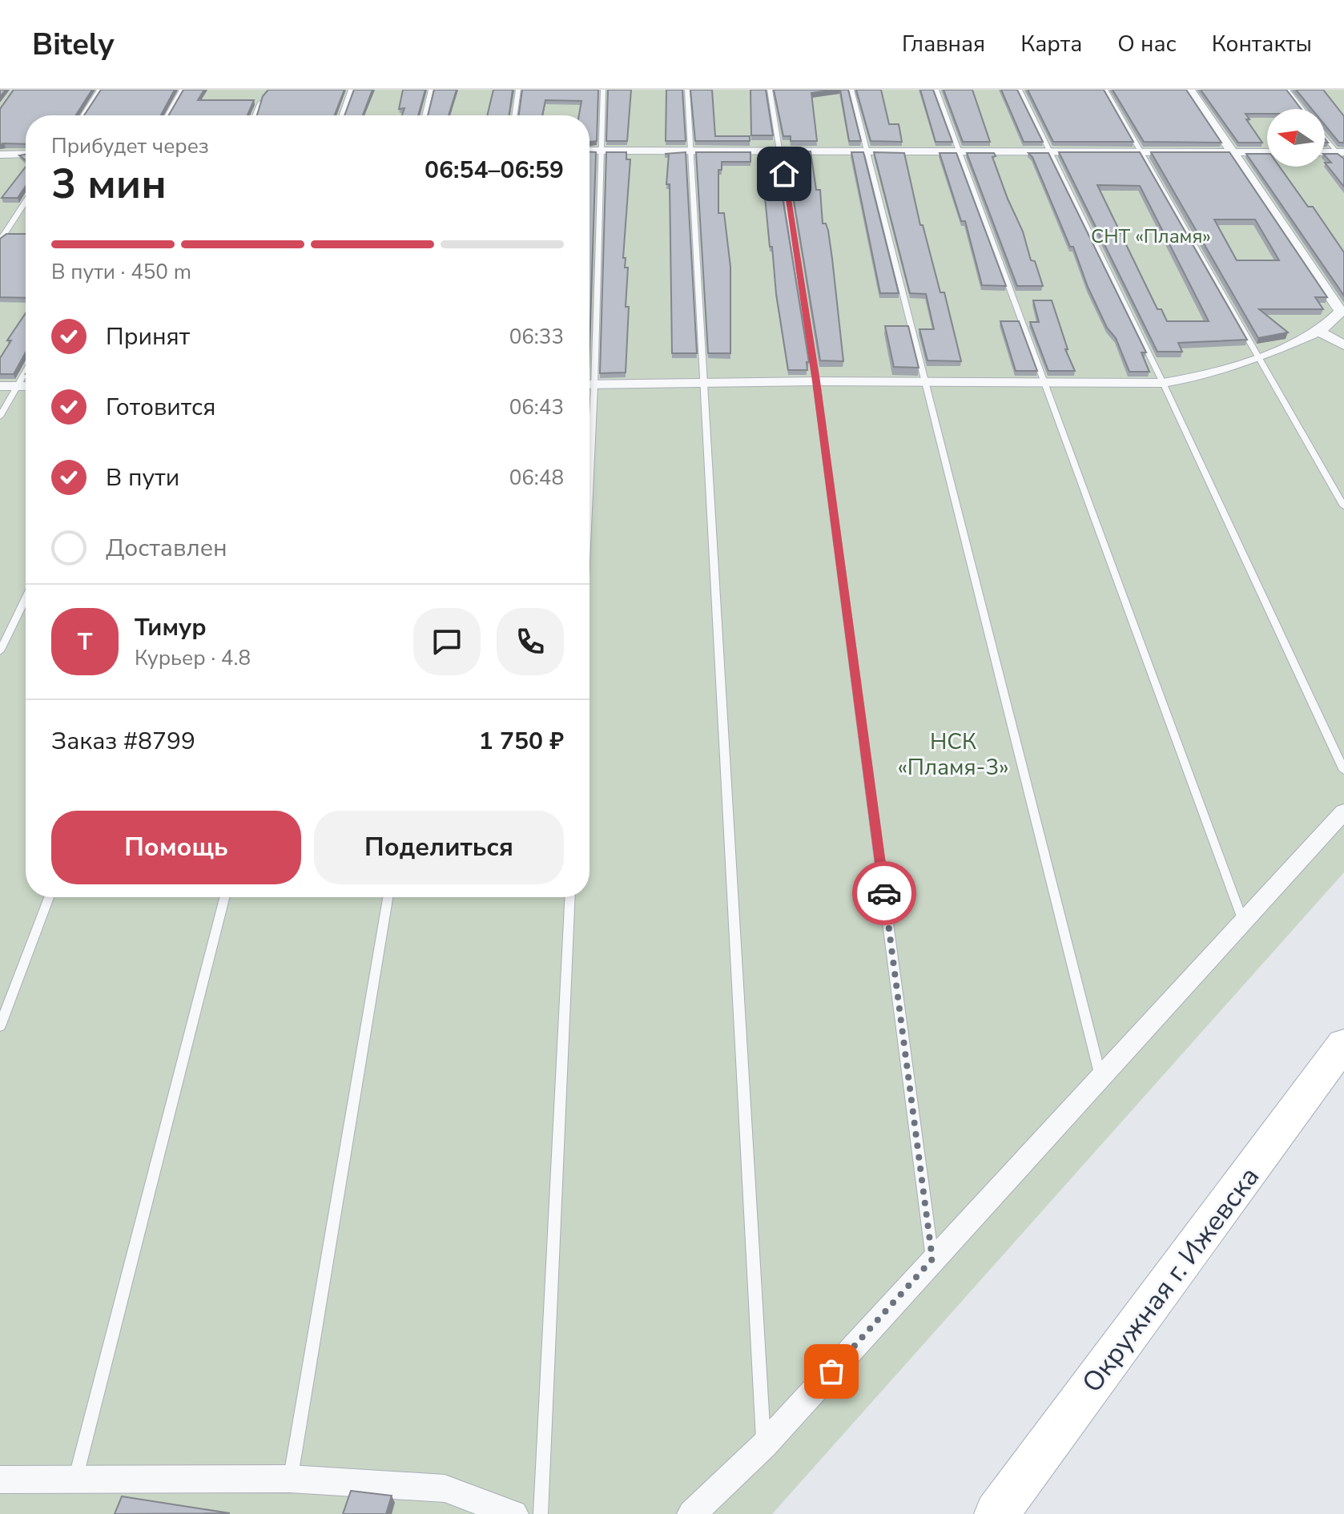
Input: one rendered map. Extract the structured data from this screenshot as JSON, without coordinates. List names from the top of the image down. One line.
{"streets":{"main road":["Окружная г. Ижевска"]},"parks":["СНТ «Пламя»","НСК «Пламя-3»"],"north":"left","page":{"header":"Bitely","nav":["Главная","Карта","О нас","Контакты"],"heading":["3 мин","Прибудет через","06:54–06:59"],"panel":["Тимур","Курьер · 4.8","Заказ #8799","1 750 ₽"],"bar":"В пути · 450 m","list":[["Принят","06:33"],["Готовится","06:43"],["В пути","06:48"],"Доставлен"],"round":"Т","buttons":["Помощь","Поделиться"]}}
